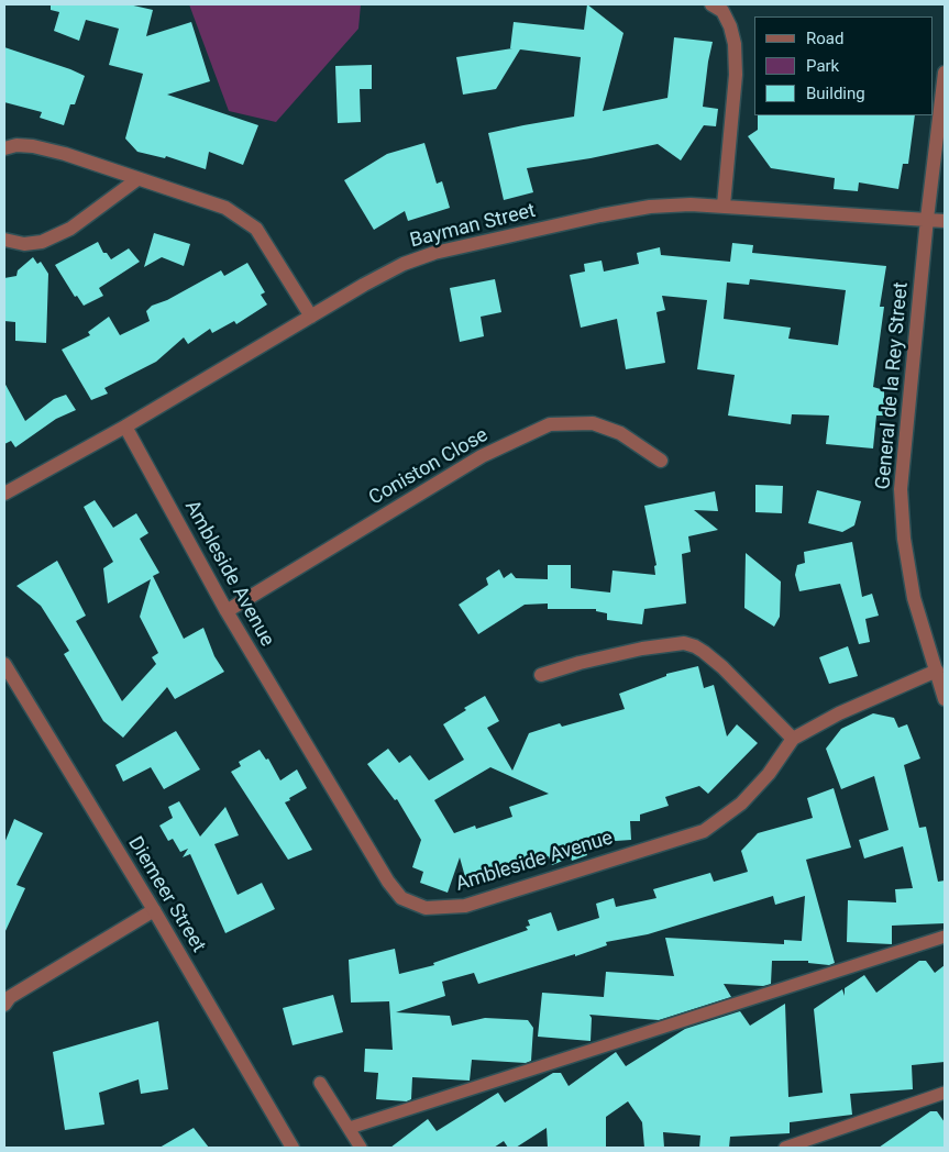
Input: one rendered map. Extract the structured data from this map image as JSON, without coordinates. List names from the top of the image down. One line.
{"streets":{"street":["Bayman Street","General de la Rey Street","Coniston Close","Ambleside Avenue","Diemeer Street"]},"crossings":[["Bayman Street","General de la Rey Street"],["Bayman Street","Ambleside Avenue"],["General de la Rey Street","Ambleside Avenue"],["Coniston Close","Ambleside Avenue"]],"legend":["Road","Park","Building"]}
